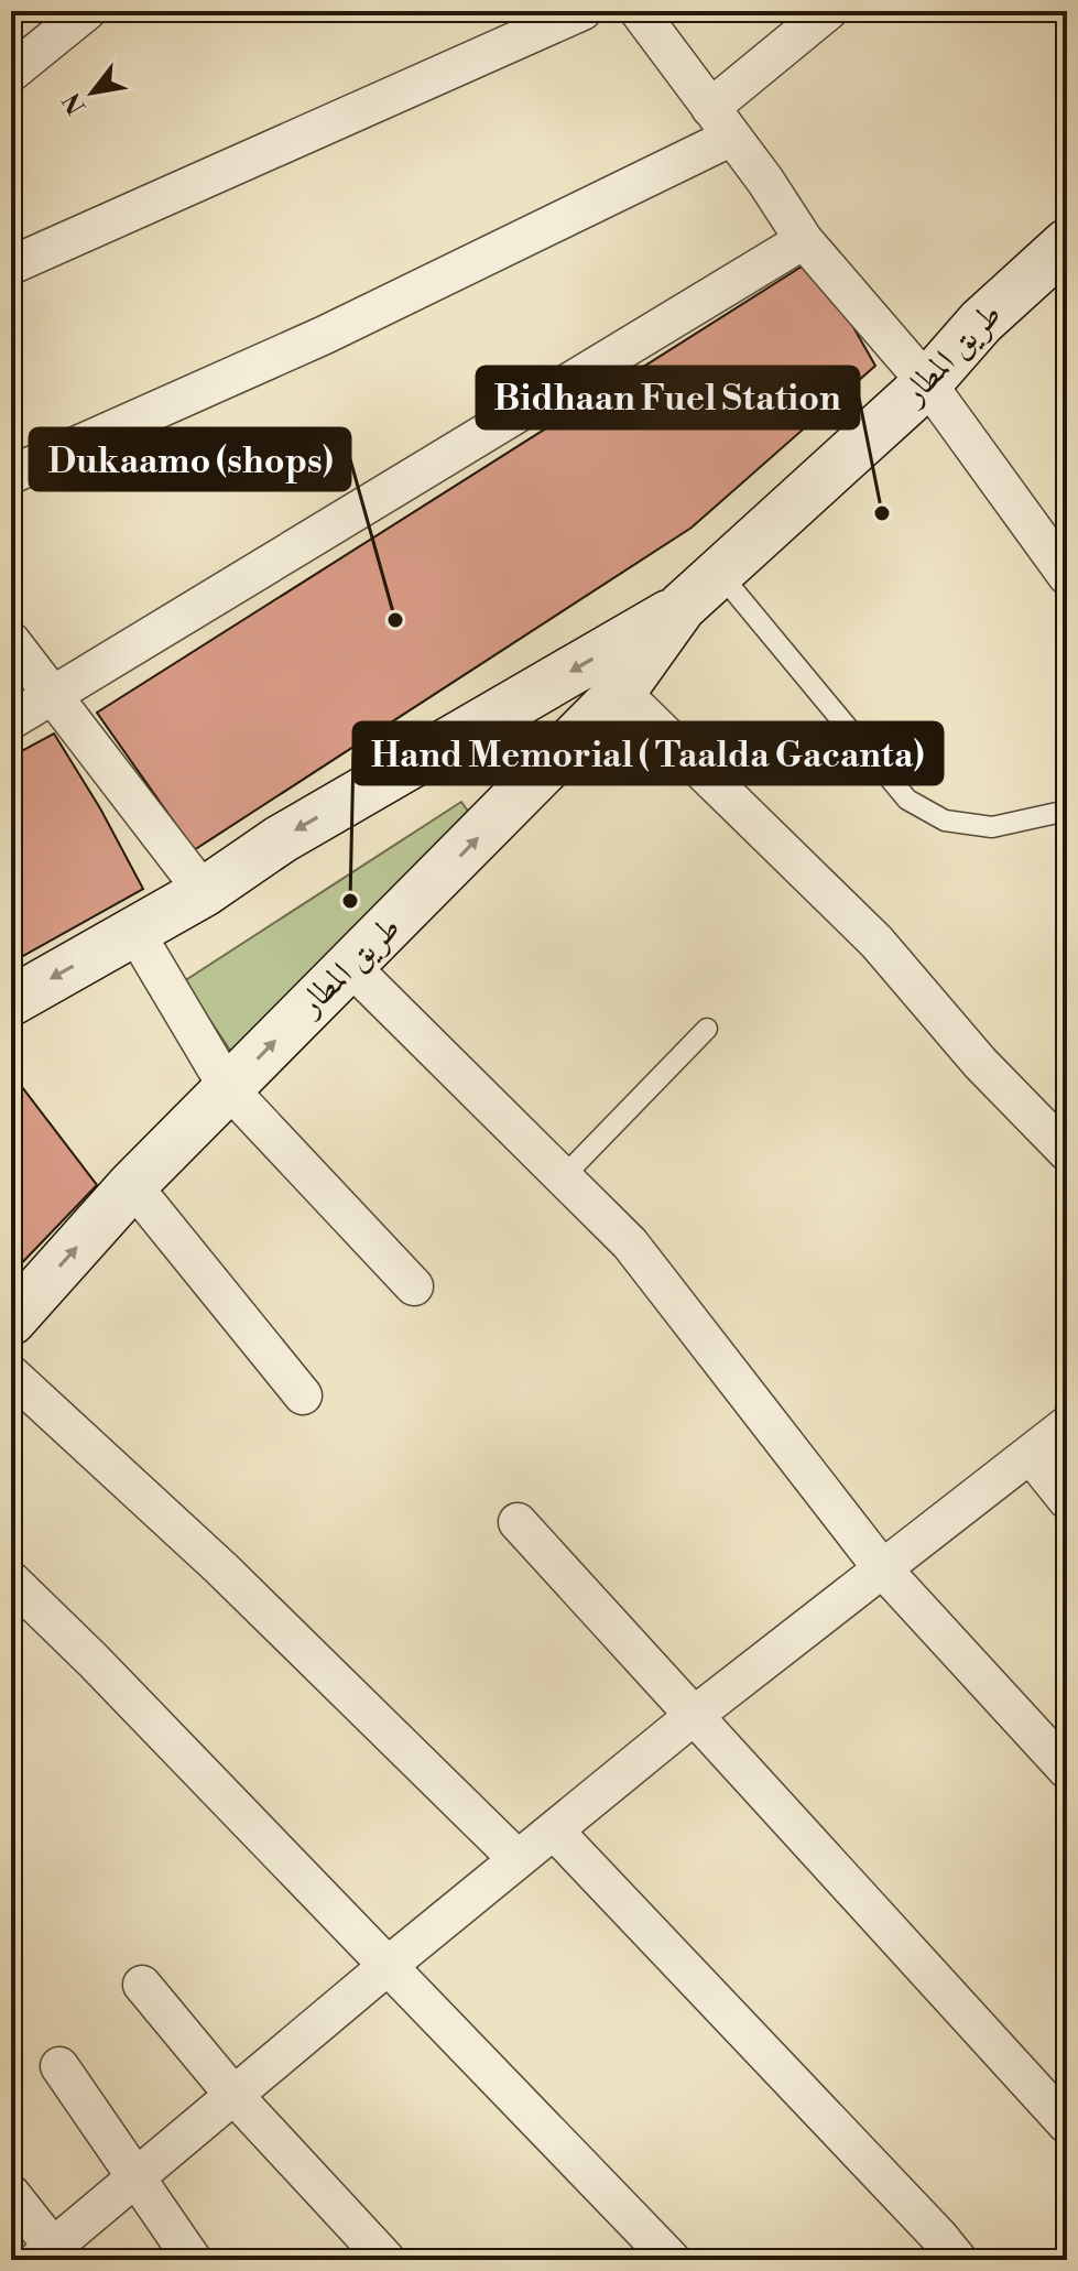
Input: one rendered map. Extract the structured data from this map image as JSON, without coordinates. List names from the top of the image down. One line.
{"streets":{"main road":["طريق المطار"]},"places":["Bidhaan Fuel Station","Dukaamo (shops)","Hand Memorial ( Taalda Gacanta)"],"north":"bottom left"}
